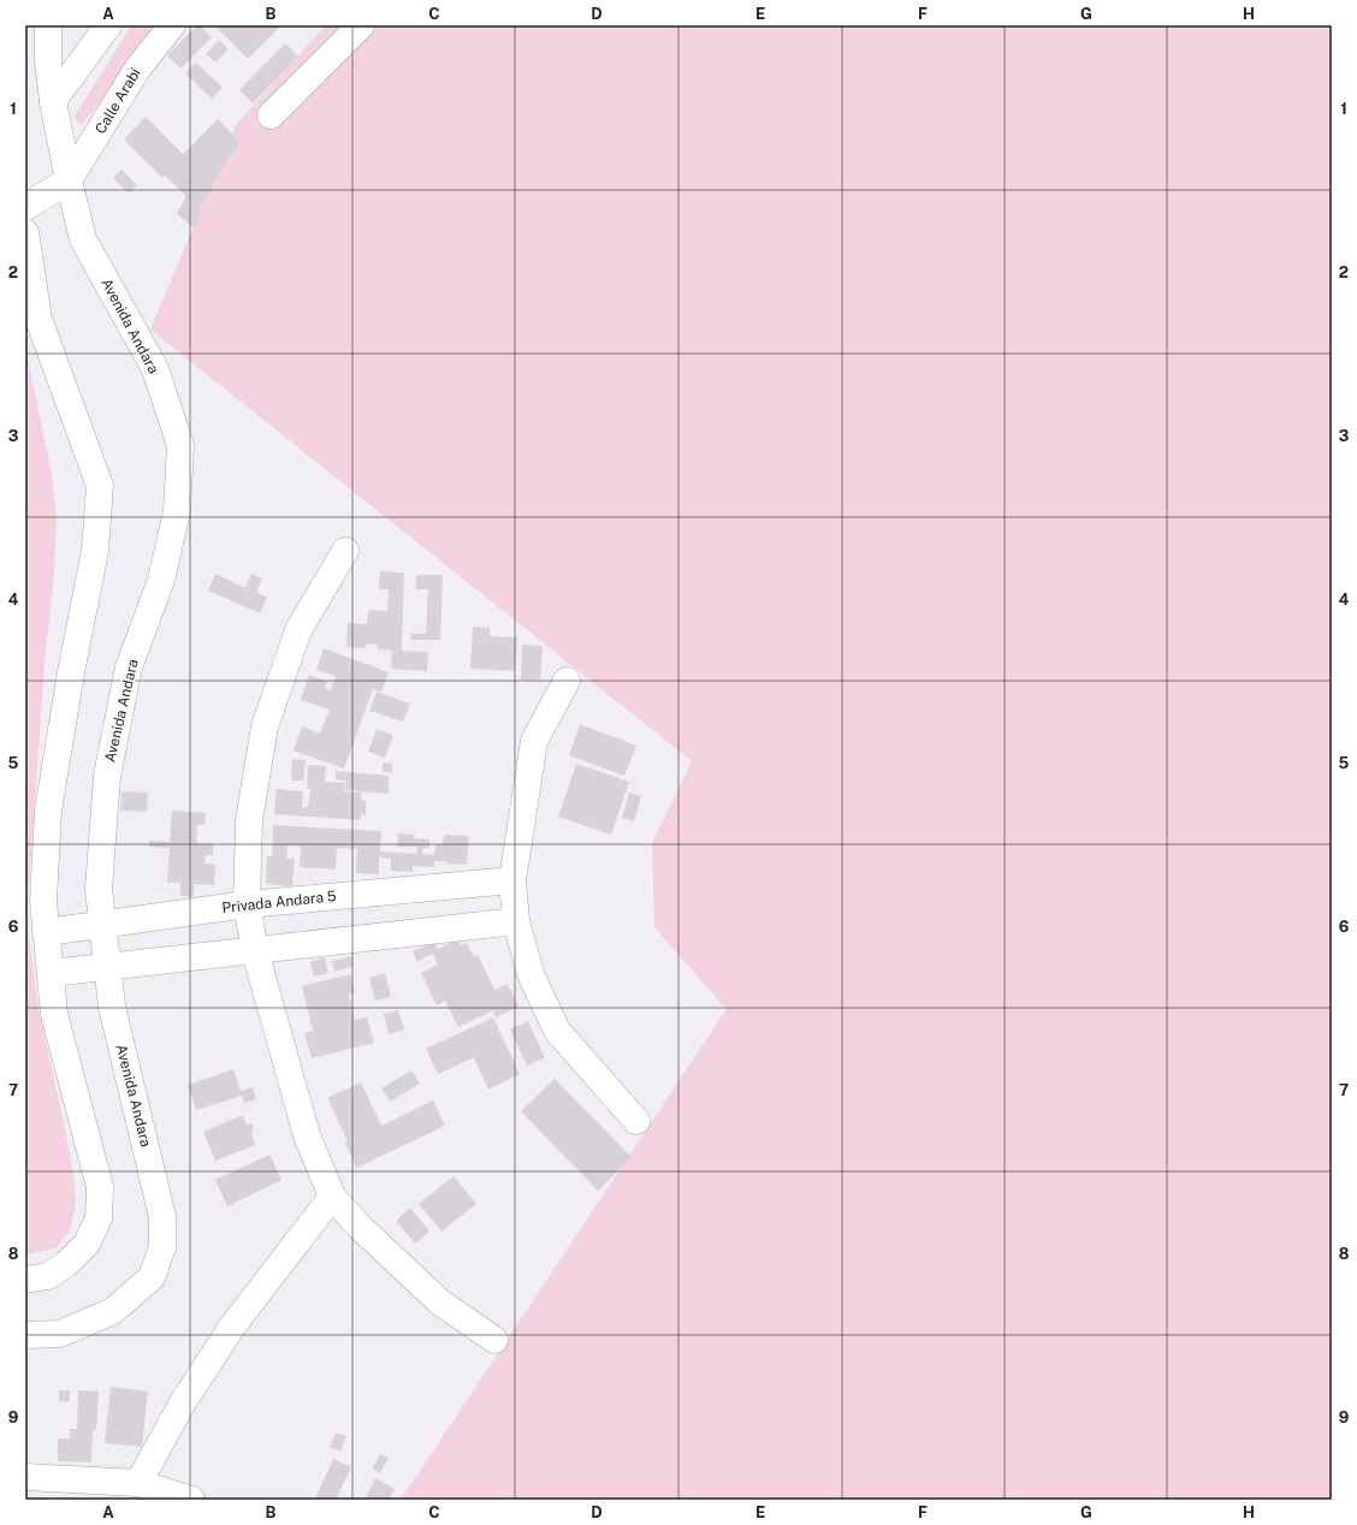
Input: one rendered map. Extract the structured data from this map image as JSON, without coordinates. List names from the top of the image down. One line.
{"streets":{"street":["Calle Arabí","Avenida Andara","Privada Andara 5"]},"crossings":[["Calle Arabí","Avenida Andara"],["Avenida Andara","Privada Andara 5"]],"grid":{"columns":["A","B","C","D","E","F","G","H"],"rows":["1","2","3","4","5","6","7","8","9"]}}
